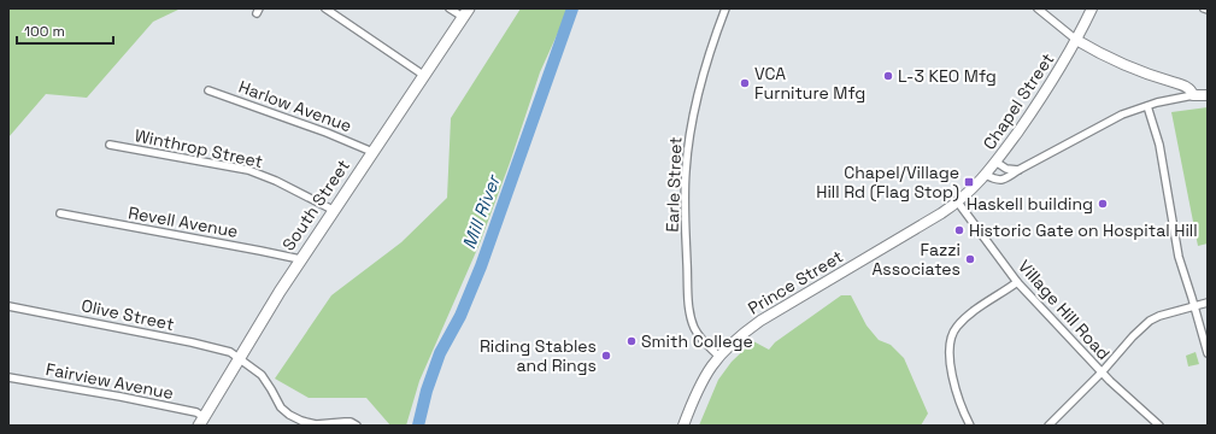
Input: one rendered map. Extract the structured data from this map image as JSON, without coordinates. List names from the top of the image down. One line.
{"streets":{"main road":["Chapel Street","South Street","Prince Street"],"street":["Harlow Avenue","Winthrop Street","Earle Street","Revell Avenue","Village Hill Road","Olive Street","Fairview Avenue"]},"crossings":[["Chapel Street","Prince Street"],["Chapel Street","Village Hill Road"],["Harlow Avenue","South Street"],["Winthrop Street","South Street"],["Earle Street","Prince Street"],["South Street","Revell Avenue"],["South Street","Olive Street"],["South Street","Fairview Avenue"],["Prince Street","Village Hill Road"]],"water":["Mill River"],"places":{"other":["L-3 KEO Mfg","VCA Furniture Mfg","Haskell building","Historic Gate on Hospital Hill","Fazzi Associates","Smith College","Riding Stables and Rings"],"transit":["Chapel/Village Hill Rd (Flag Stop)"]},"scale_bar":"100 m"}
